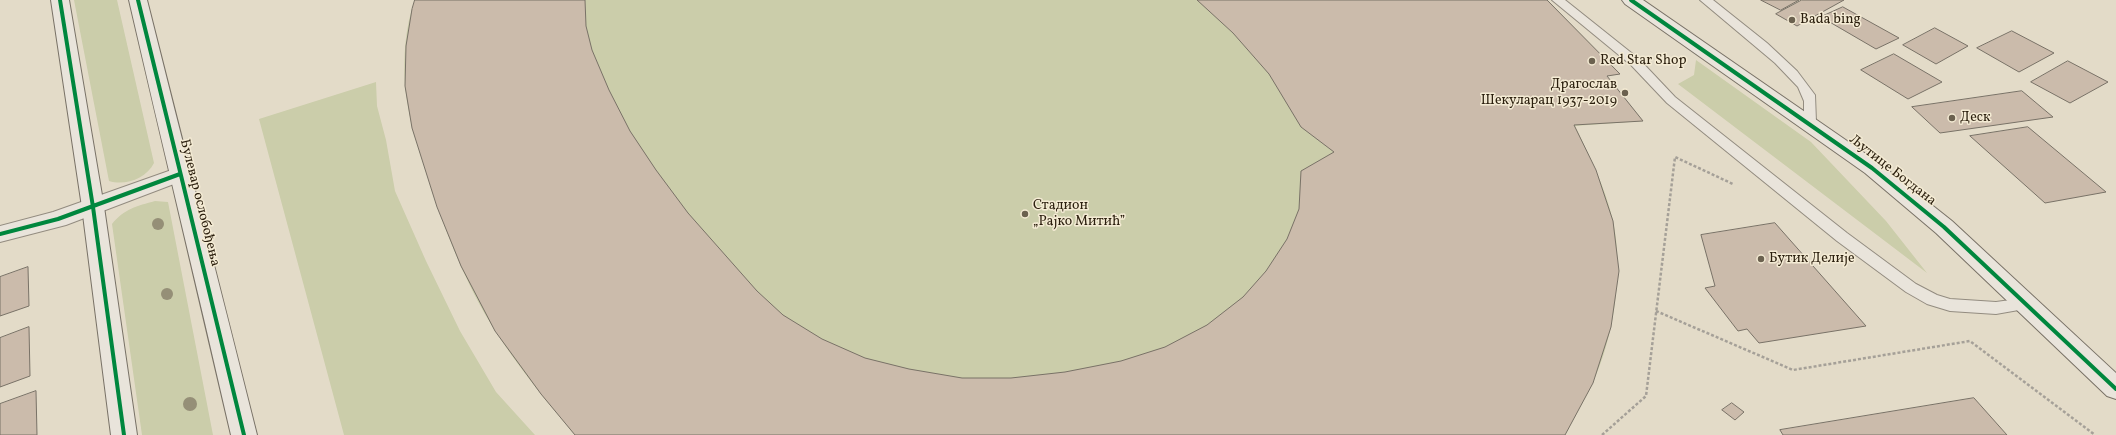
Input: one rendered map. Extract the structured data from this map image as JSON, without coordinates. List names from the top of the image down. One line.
{"streets":{"main road":["Љутице Богдана","Булевар ослобођења"]},"places":["Bada bing","Red Star Shop","Драгослав Шекуларац 1937-2019","Деск","Стадион „Рајко Митић”","Бутик Делије"]}
